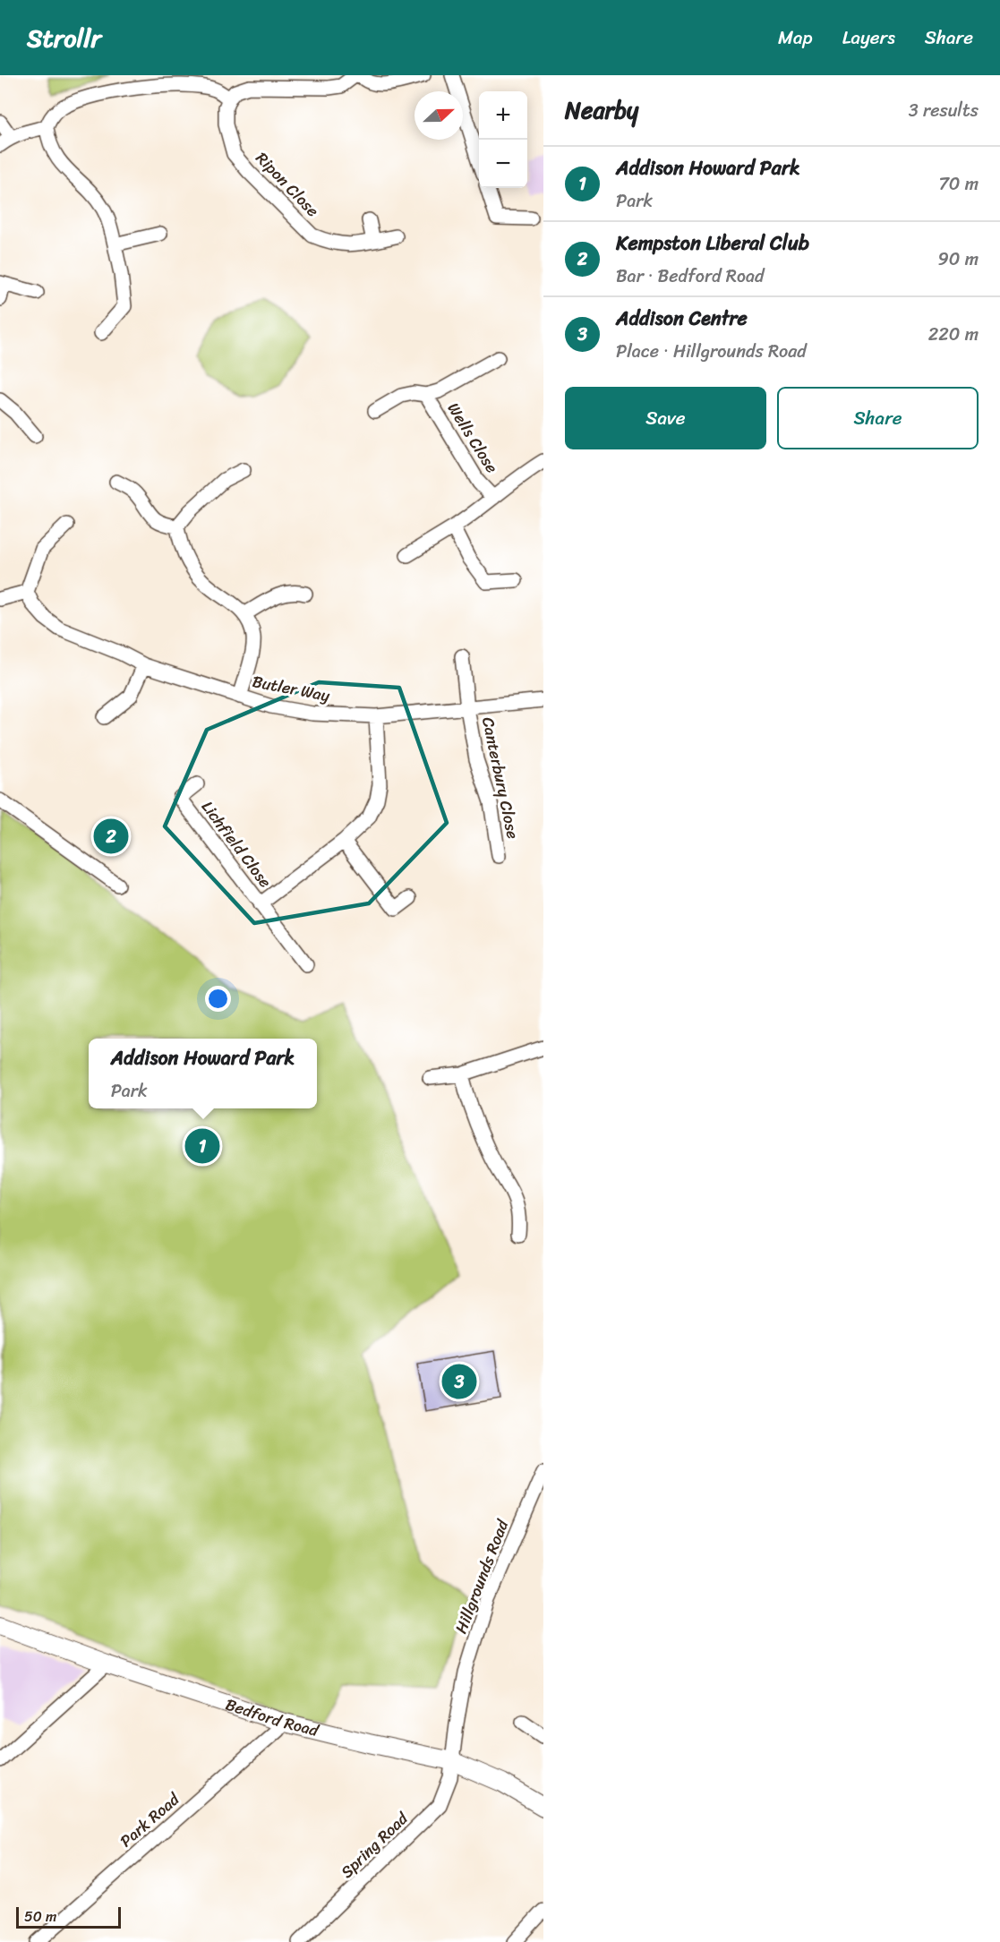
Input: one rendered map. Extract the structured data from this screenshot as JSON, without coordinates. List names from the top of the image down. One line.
{"streets":{"main road":["Bedford Road"],"street":["Ripon Close","Wells Close","Butler Way","Canterbury Close","Lichfield Close","Hillgrounds Road","Park Road","Spring Road"]},"crossings":[["Butler Way","Canterbury Close"],["Butler Way","Lichfield Close"],["Hillgrounds Road","Bedford Road"],["Hillgrounds Road","Spring Road"],["Bedford Road","Park Road"],["Bedford Road","Spring Road"]],"scale_bar":"50 m","north":"right","page":{"header":"Strollr","nav":["Map","Layers","Share"],"heading":["Nearby","3 results"],"map_buttons":["+","−"],"list":[{"mark":"1","name":"Addison Howard Park","note":"Park","value":"70 m"},{"mark":"2","name":"Kempston Liberal Club","note":"Bar · Bedford Road","value":"90 m"},{"mark":"3","name":"Addison Centre","note":"Place · Hillgrounds Road","value":"220 m"}],"buttons":["Save","Share"],"pins":["2","1","3"],"popup":["Addison Howard Park","Park"],"scale":"50 m"}}
